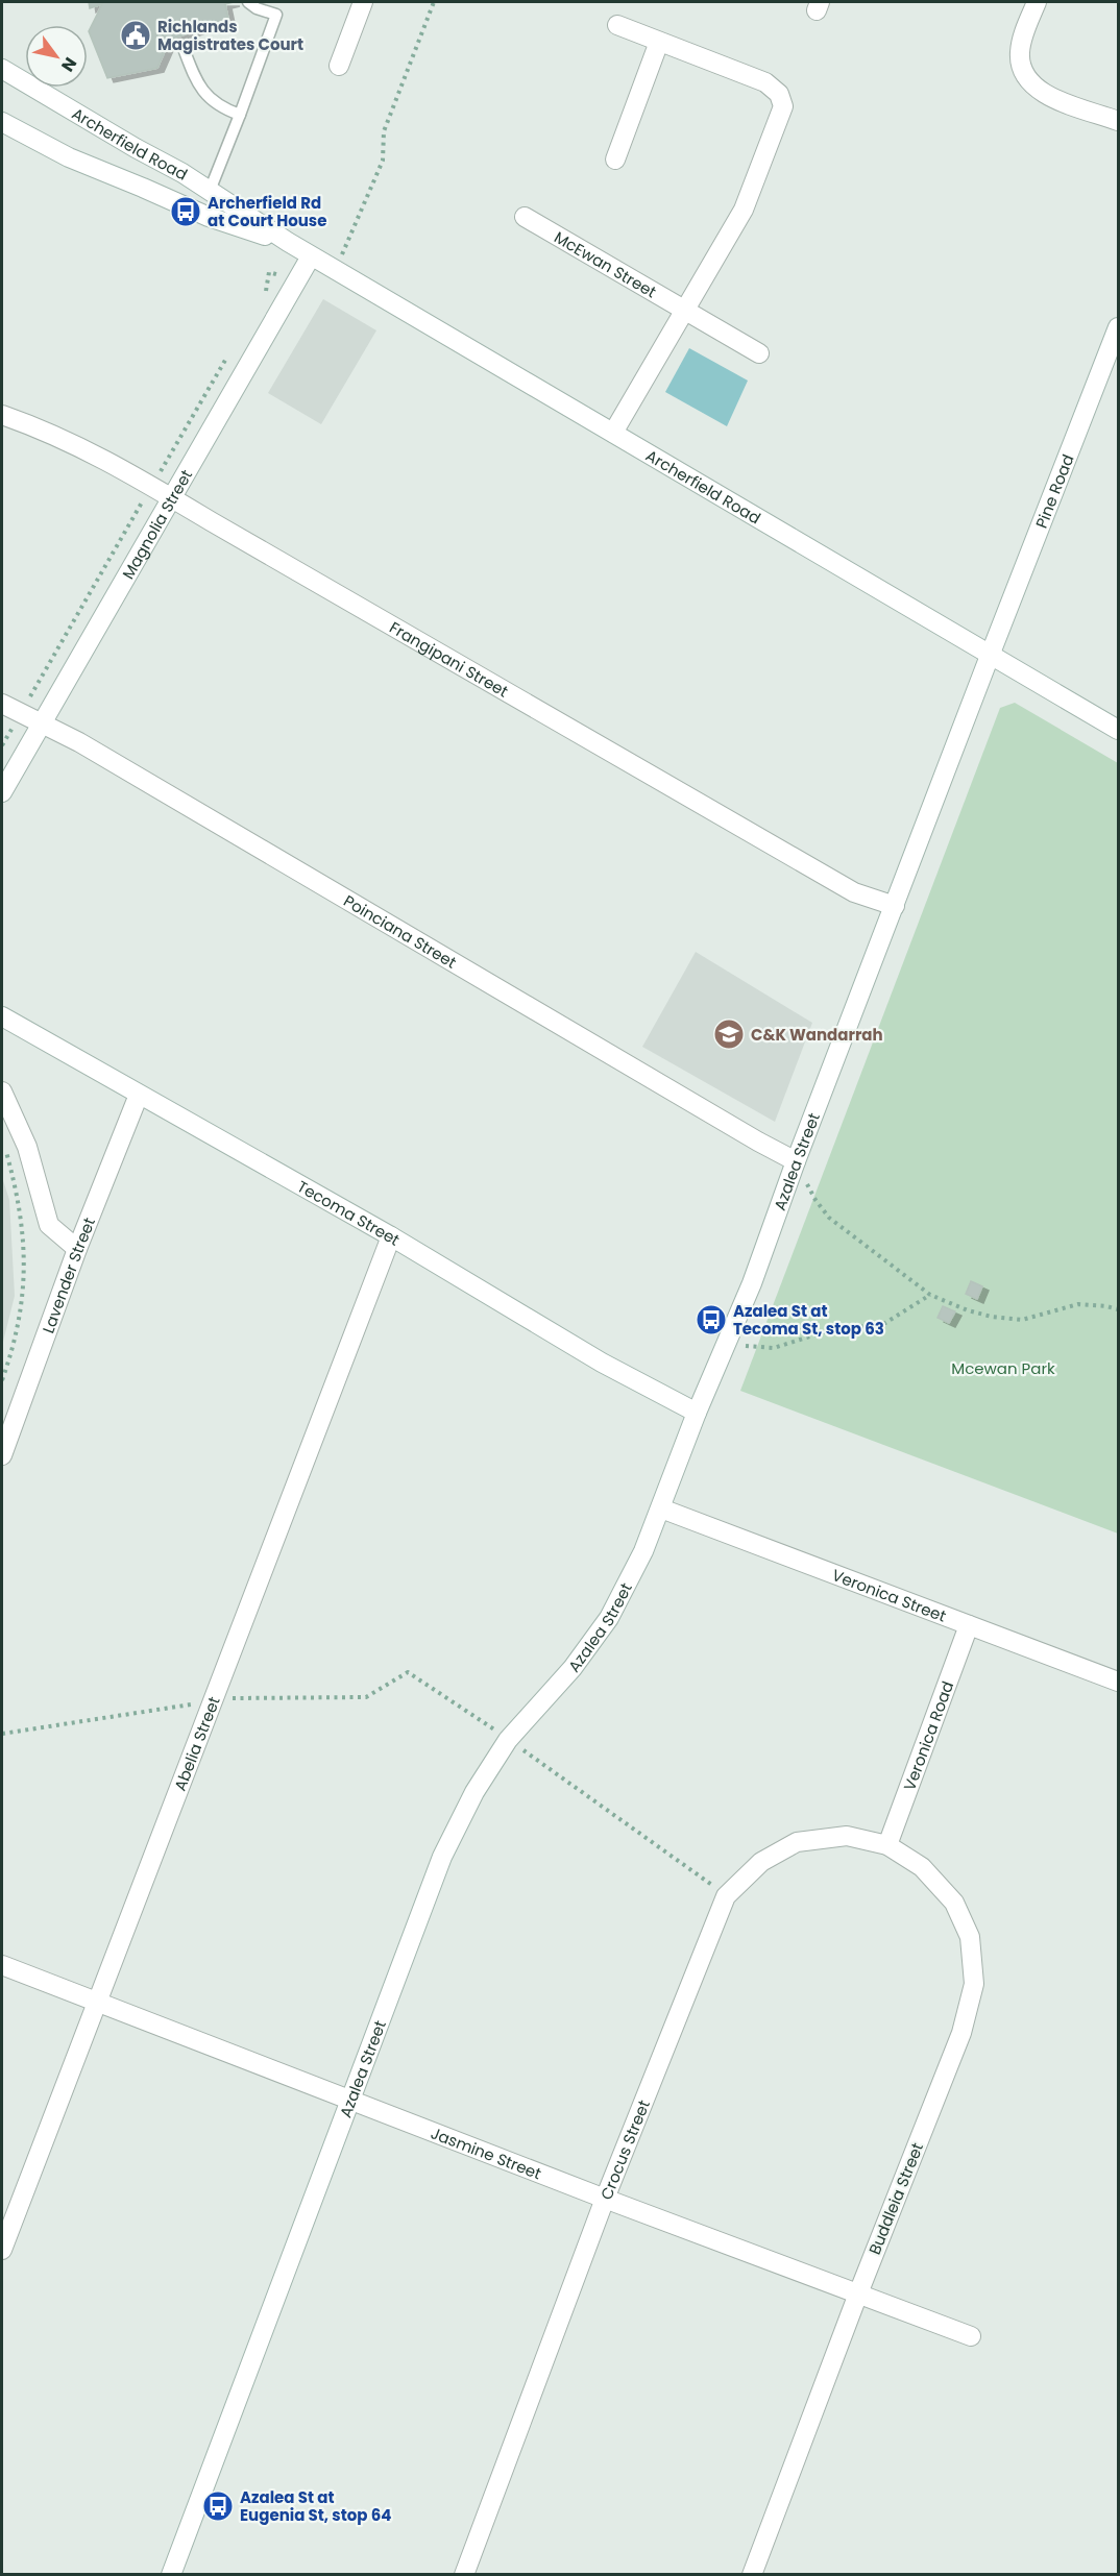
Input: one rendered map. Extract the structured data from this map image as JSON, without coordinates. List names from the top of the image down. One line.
{"streets":{"street":["Archerfield Road","McEwan Street","Pine Road","Magnolia Street","Frangipani Street","Poinciana Street","Azalea Street","Tecoma Street","Lavender Street","Veronica Street","Veronica Road","Abelia Street","Crocus Street","Jasmine Street","Buddleia Street"]},"crossings":[["Archerfield Road","Pine Road"],["Archerfield Road","Magnolia Street"],["Archerfield Road","Azalea Street"],["Pine Road","Azalea Street"],["Magnolia Street","Frangipani Street"],["Magnolia Street","Poinciana Street"],["Frangipani Street","Azalea Street"],["Poinciana Street","Azalea Street"],["Azalea Street","Tecoma Street"],["Azalea Street","Veronica Street"],["Azalea Street","Jasmine Street"],["Tecoma Street","Lavender Street"],["Tecoma Street","Abelia Street"],["Veronica Street","Veronica Road"],["Veronica Road","Crocus Street"],["Veronica Road","Buddleia Street"],["Abelia Street","Jasmine Street"],["Crocus Street","Jasmine Street"],["Crocus Street","Buddleia Street"],["Jasmine Street","Buddleia Street"]],"parks":["Mcewan Park"],"places":{"public building":["Richlands Magistrates Court"],"bus stop":["Archerfield Rd at Court House","Azalea St at Tecoma St, stop 63","Azalea St at Eugenia St, stop 64"],"school or university":["C&K Wandarrah"]},"north":"bottom right"}
